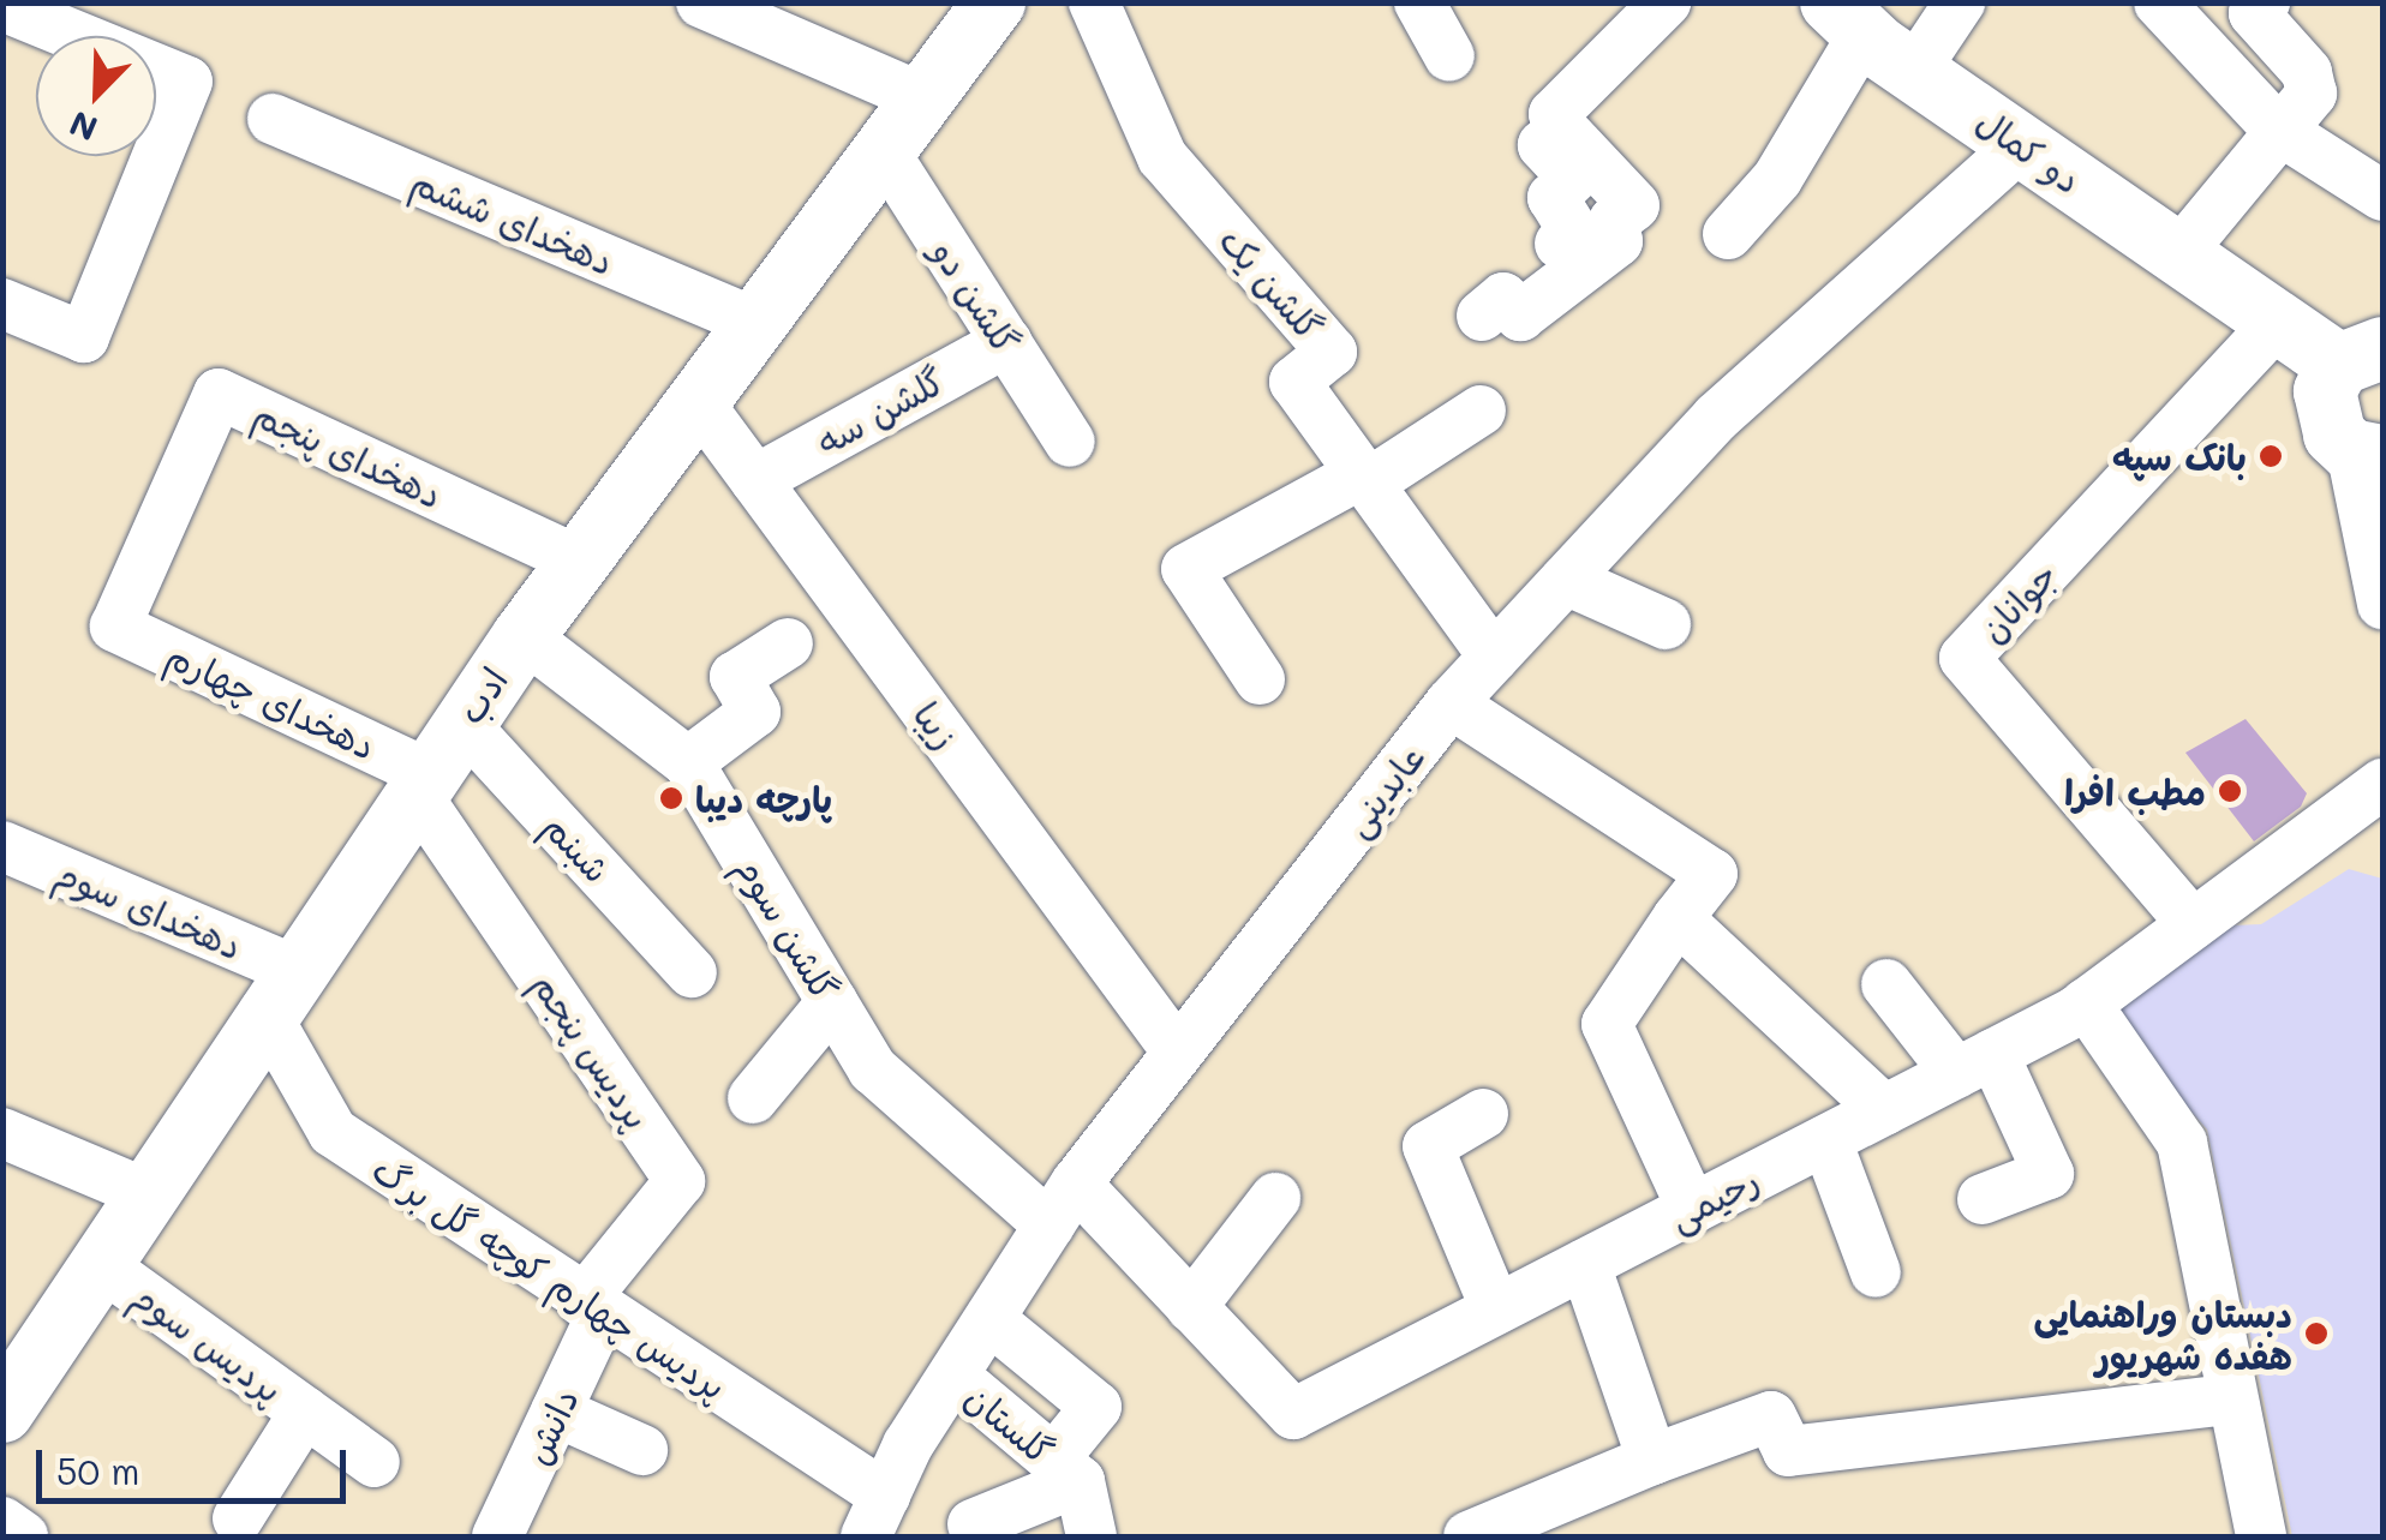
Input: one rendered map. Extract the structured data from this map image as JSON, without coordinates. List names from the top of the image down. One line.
{"streets":{"main road":["دو کمال","ادب"],"street":["دهخدای ششم","گلشن یک","گلشن دو","گلشن سه","دهخدای پنجم","جوانان","دهخدای چهارم","زیبا","عابدینی","شبنم","دهخدای سوم","گلشن سوم","پردیس پنجم","رحیمی","پردیس چهارم کوچه گل برگ","پردیس سوم","گلستان","دانش"]},"crossings":[["دو کمال","جوانان"],["دو کمال","عابدینی"],["دهخدای ششم","ادب"],["گلشن یک","عابدینی"],["گلشن دو","گلشن سه"],["گلشن دو","ادب"],["گلشن سه","زیبا"],["دهخدای پنجم","ادب"],["دهخدای پنجم","دهخدای چهارم"],["جوانان","رحیمی"],["ادب","دهخدای چهارم"],["ادب","زیبا"],["ادب","شبنم"],["ادب","دهخدای سوم"],["ادب","گلشن سوم"],["ادب","پردیس پنجم"],["ادب","پردیس چهارم کوچه گل برگ"],["ادب","پردیس سوم"],["دهخدای چهارم","شبنم"],["دهخدای چهارم","پردیس پنجم"],["زیبا","عابدینی"],["عابدینی","گلشن سوم"],["عابدینی","رحیمی"],["عابدینی","پردیس چهارم کوچه گل برگ"],["عابدینی","گلستان"],["شبنم","پردیس پنجم"],["دهخدای سوم","پردیس چهارم کوچه گل برگ"],["گلشن سوم","رحیمی"],["پردیس پنجم","پردیس چهارم کوچه گل برگ"],["پردیس پنجم","دانش"],["پردیس چهارم کوچه گل برگ","دانش"]],"places":["بانک سپه","مطب افرا","پارچه دیبا","دبستان وراهنمایی هفده شهریور"],"scale_bar":"50 m","north":"bottom left"}
